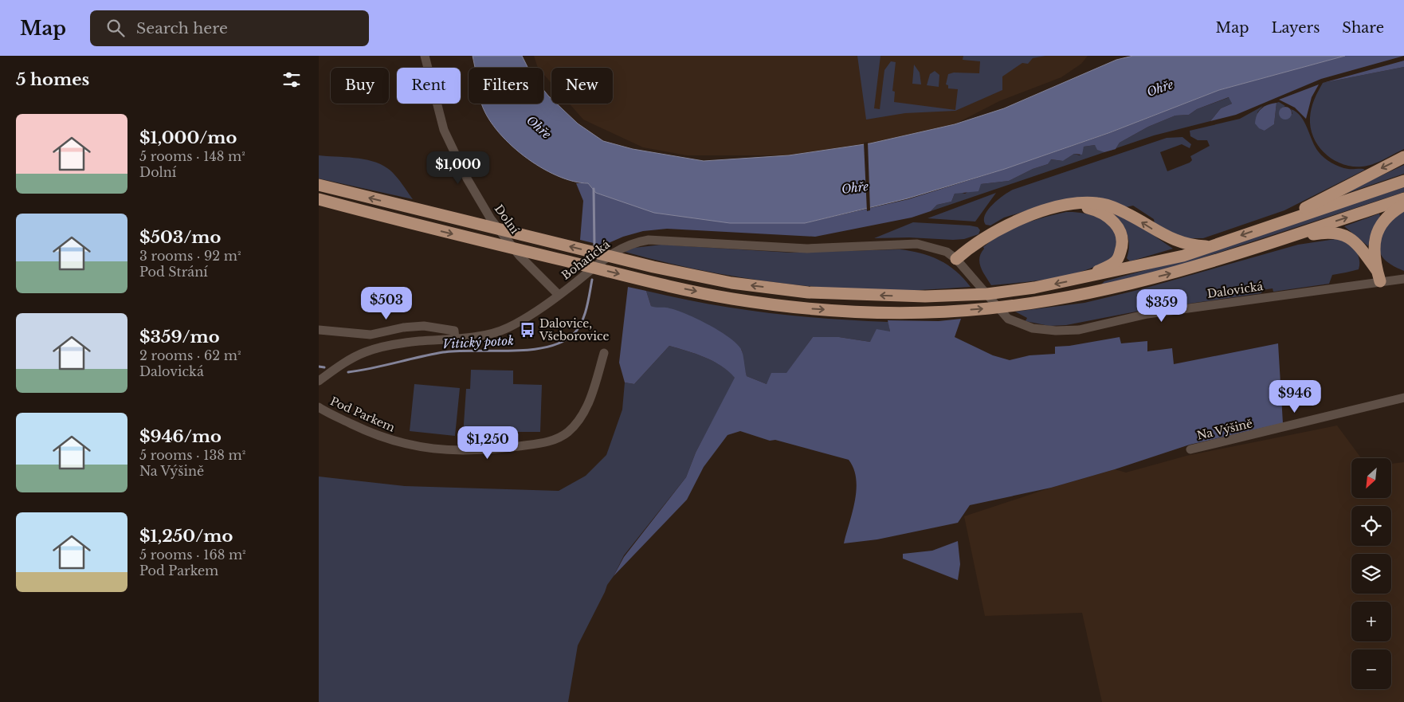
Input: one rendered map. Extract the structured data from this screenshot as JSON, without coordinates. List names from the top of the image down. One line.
{"streets":{"street":["Dolní","Bohatická","Dalovická","Pod Parkem","Na Výšině"]},"crossings":[["Dolní","Bohatická"],["Bohatická","Dalovická"]],"water":["Ohře","Vitický potok"],"places":{"bus stop":["Dalovice, Všeborovice"]},"north":"bottom left","page":{"header":"Map","search":"Search here","nav":["Map","Layers","Share"],"heading":"5 homes","chip":["Buy","Rent","Filters","New"],"list":[{"name":"$1,000/mo","note":"5 rooms · 148 m² · Dolní"},{"name":"$503/mo","note":"3 rooms · 92 m² · Pod Strání"},{"name":"$359/mo","note":"2 rooms · 62 m² · Dalovická"},{"name":"$946/mo","note":"5 rooms · 138 m² · Na Výšině"},{"name":"$1,250/mo","note":"5 rooms · 168 m² · Pod Parkem"}],"price":["$1,000","$503","$359","$946","$1,250"],"map_buttons":["+","−"]}}
